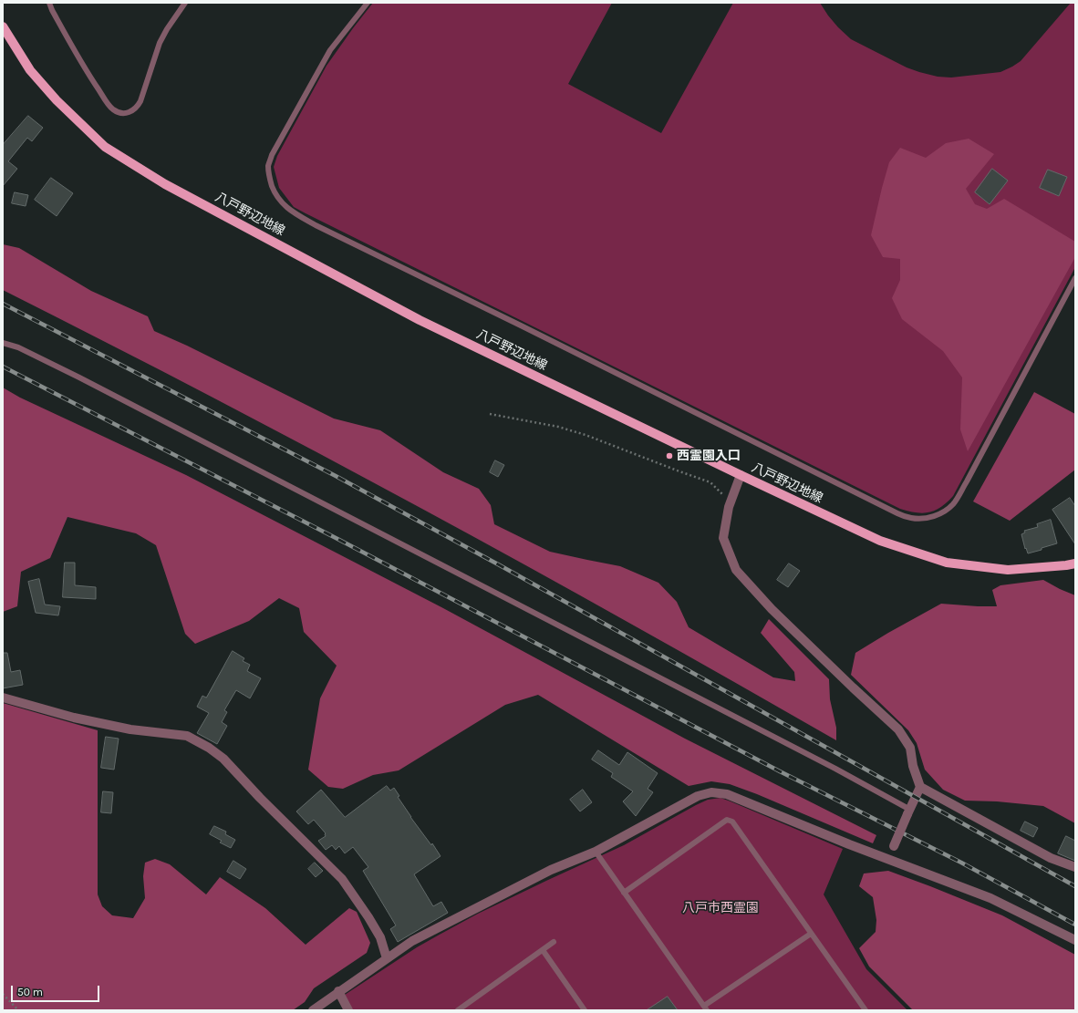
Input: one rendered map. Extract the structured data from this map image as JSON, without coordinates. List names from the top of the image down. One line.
{"streets":{"main road":["八戸野辺地線"]},"parks":["八戸市西霊園"],"places":["西霊園入口"],"scale_bar":"50 m"}
